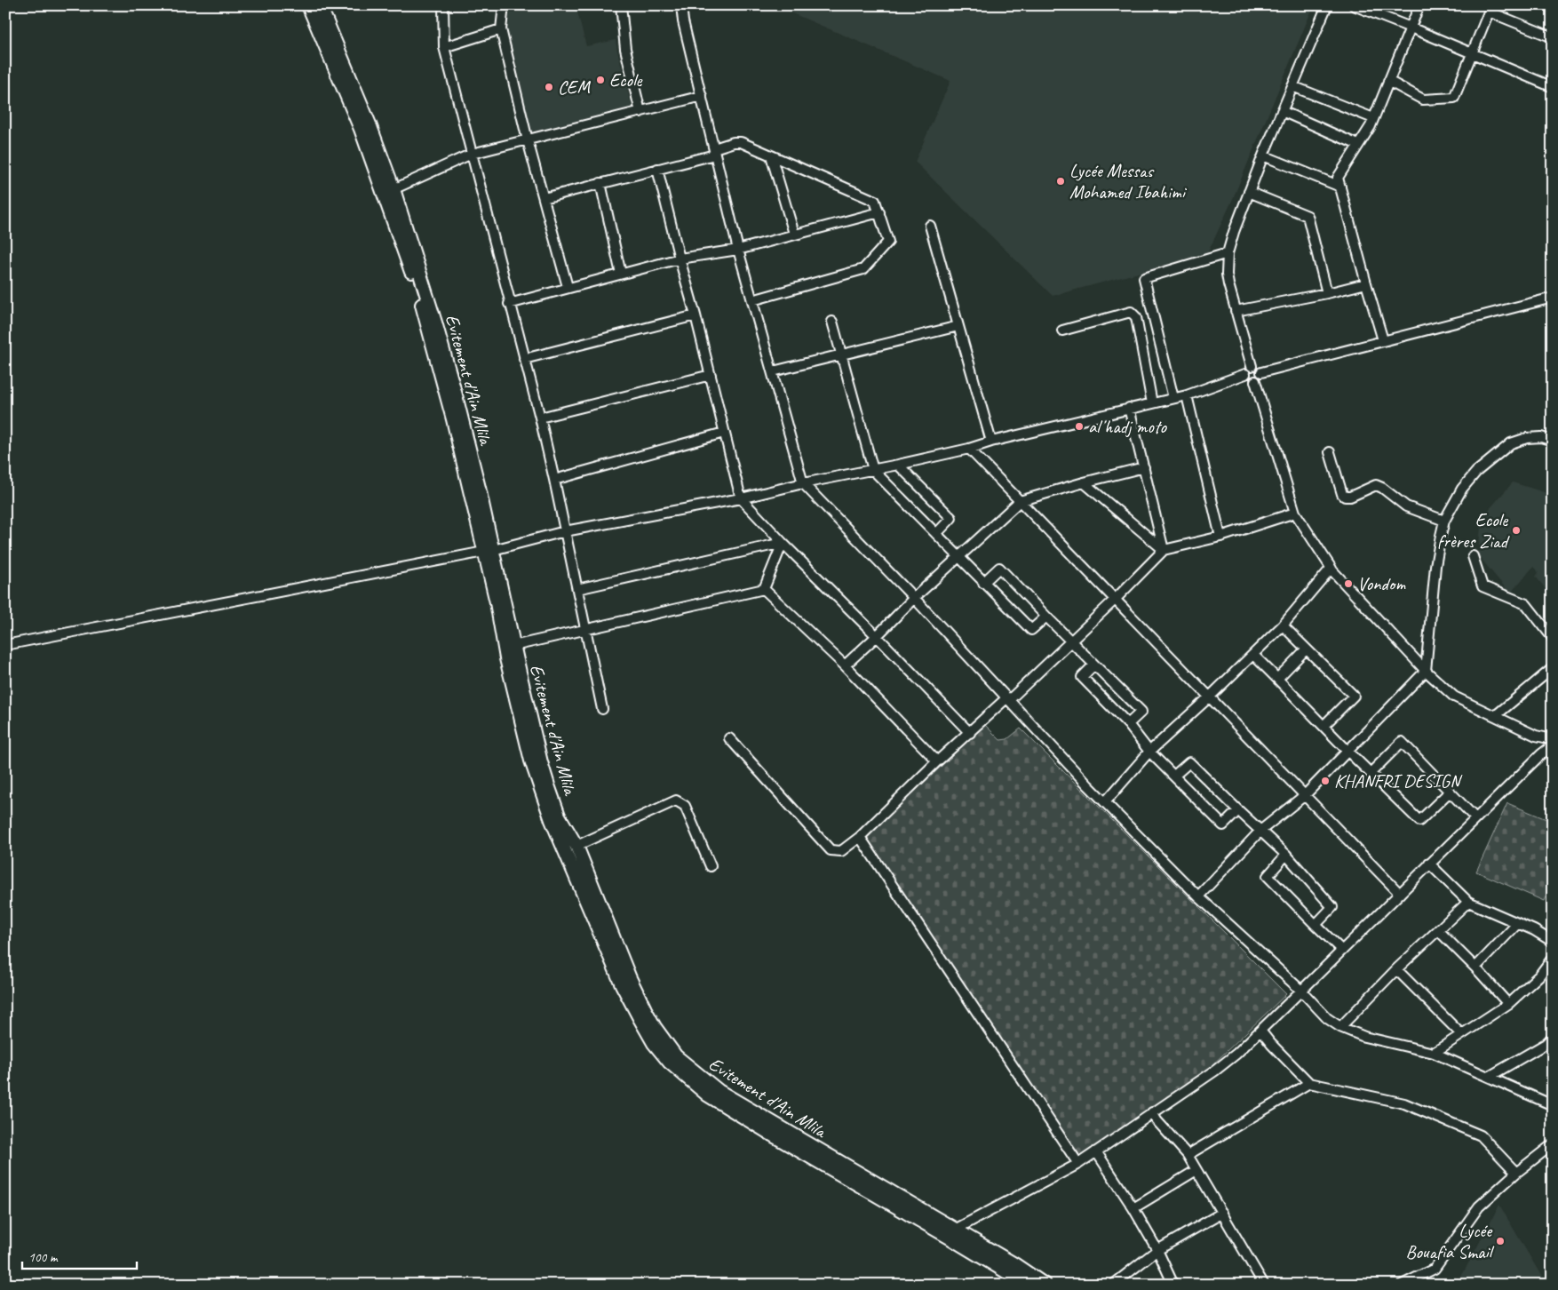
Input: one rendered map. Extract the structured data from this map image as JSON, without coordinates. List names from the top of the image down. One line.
{"streets":{"highway":["Evitement d'Ain Mlila"]},"places":["Ecole","CEM","Lycée Messas Mohamed Ibahimi","al hadj moto","Ecole frères Ziad","Vondom","KHANFRI DESIGN","Lycée Bouafia Smail"],"scale_bar":"100 m"}
